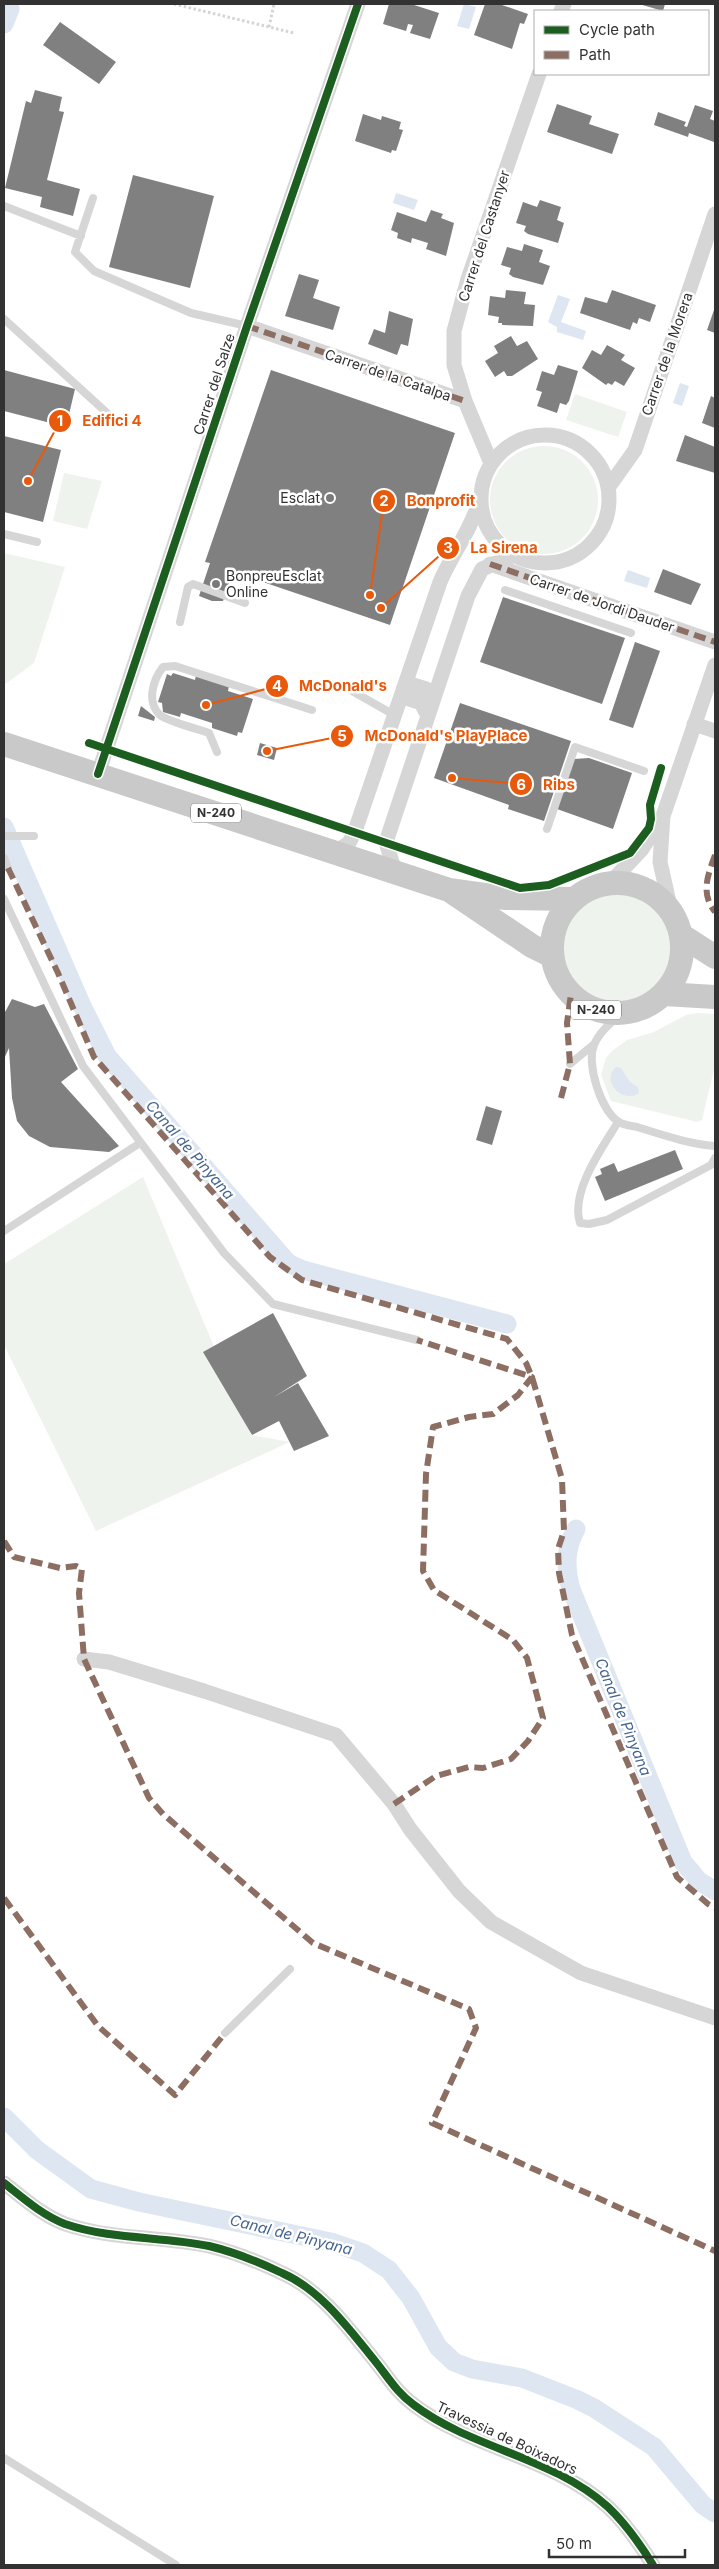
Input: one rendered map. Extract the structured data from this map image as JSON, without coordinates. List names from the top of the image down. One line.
{"streets":{"main road":["N-240"],"street":["Carrer del Castanyer","Carrer de la Morera","Carrer de la Catalpa","Carrer del Salze","Carrer de Jordi Dauder","Travessia de Boixadors"]},"crossings":[["Carrer del Castanyer","Carrer de la Catalpa"],["Carrer de la Morera","Carrer de la Catalpa"],["Carrer de la Catalpa","Carrer del Salze"],["Carrer del Salze","N-240"]],"water":["Canal de Pinyana"],"places":["Edifici 4","Esclat","BonpreuEsclat Online","Bonprofit","La Sirena","McDonald's","McDonald's PlayPlace","Ribs"],"legend":["Cycle path","Path"],"scale_bar":"50 m"}
